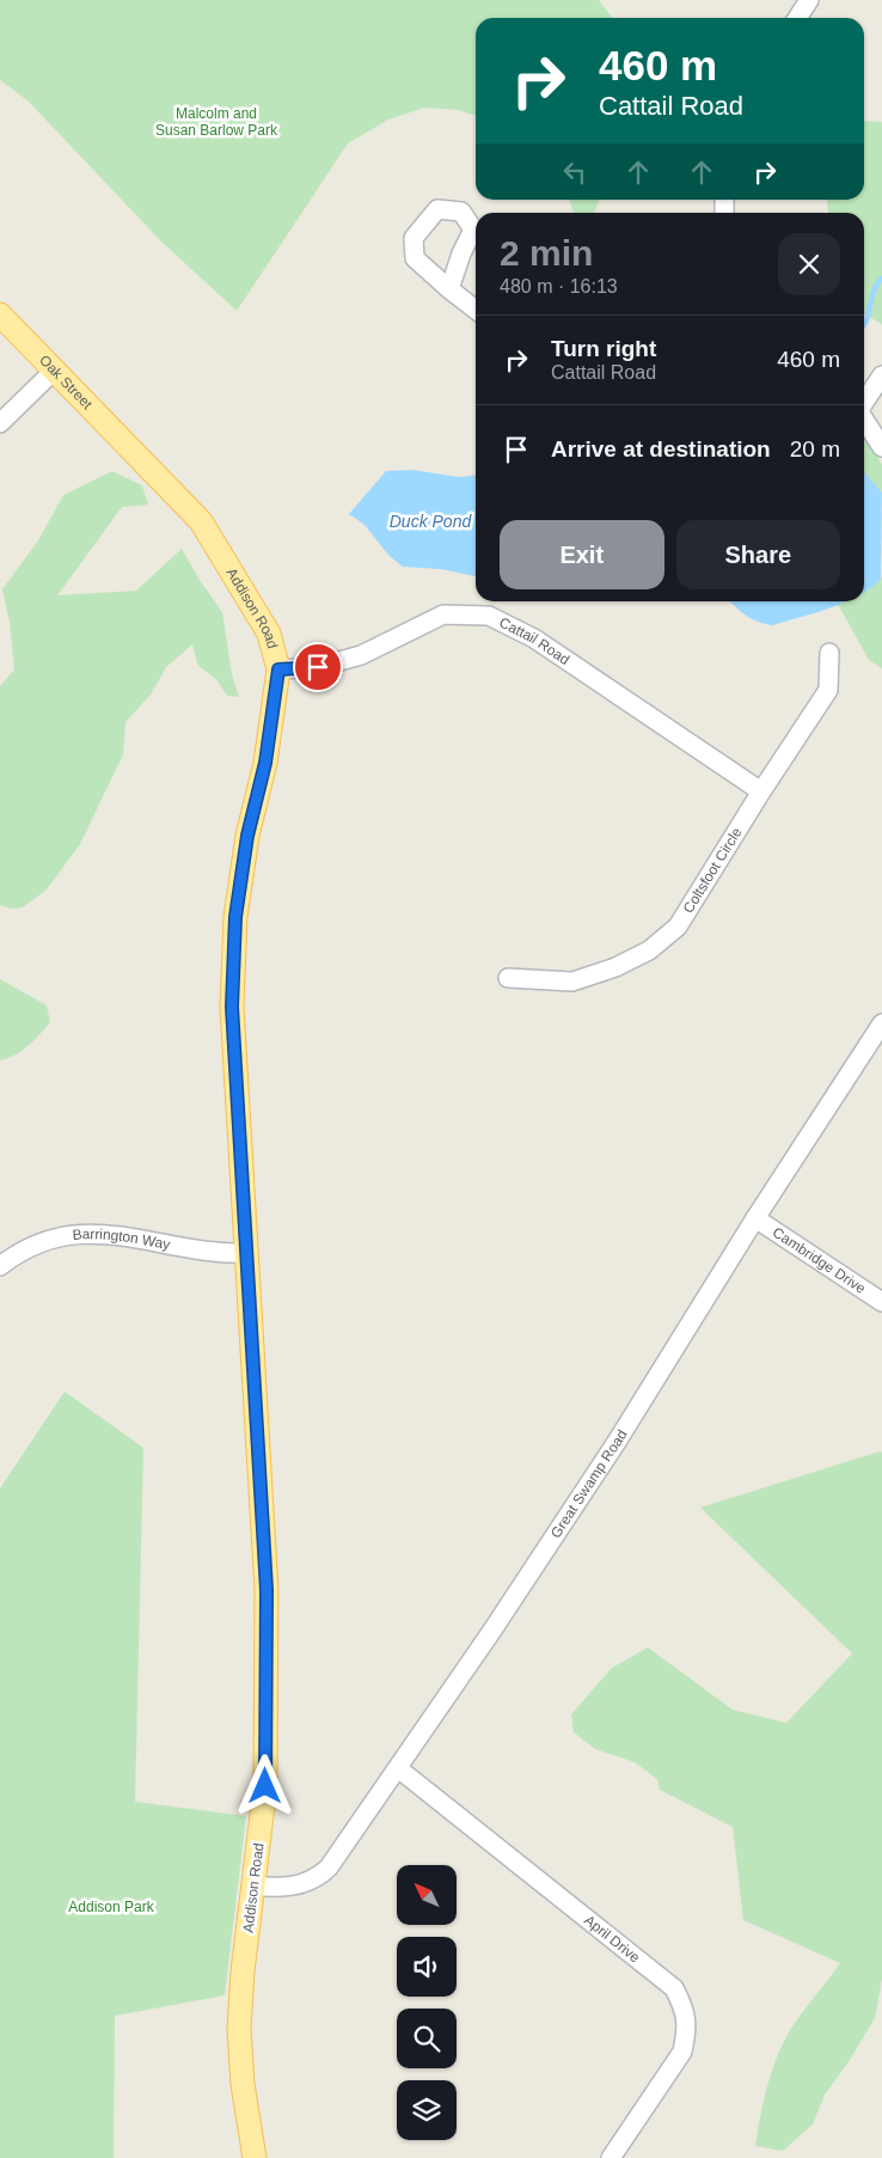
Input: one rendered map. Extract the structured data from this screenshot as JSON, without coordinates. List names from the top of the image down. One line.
{"streets":{"main road":["Oak Street","Addison Road"],"street":["Cattail Road","Coltsfoot Circle","Barrington Way","Cambridge Drive","Great Swamp Road","April Drive"]},"crossings":[["Oak Street","Addison Road"],["Addison Road","Cattail Road"],["Addison Road","Barrington Way"],["Addison Road","Great Swamp Road"],["Cattail Road","Coltsfoot Circle"],["Cambridge Drive","Great Swamp Road"],["Great Swamp Road","April Drive"]],"water":["Duck Pond"],"parks":["Malcolm and Susan Barlow Park","Addison Park"],"north":"top left","page":{"turn":["460 m","Cattail Road"],"heading":["2 min","480 m · 16:13"],"list":[{"name":"Turn right","note":"Cattail Road","value":"460 m"},{"name":"Arrive at destination","value":"20 m"}],"buttons":["Exit","Share"]}}
